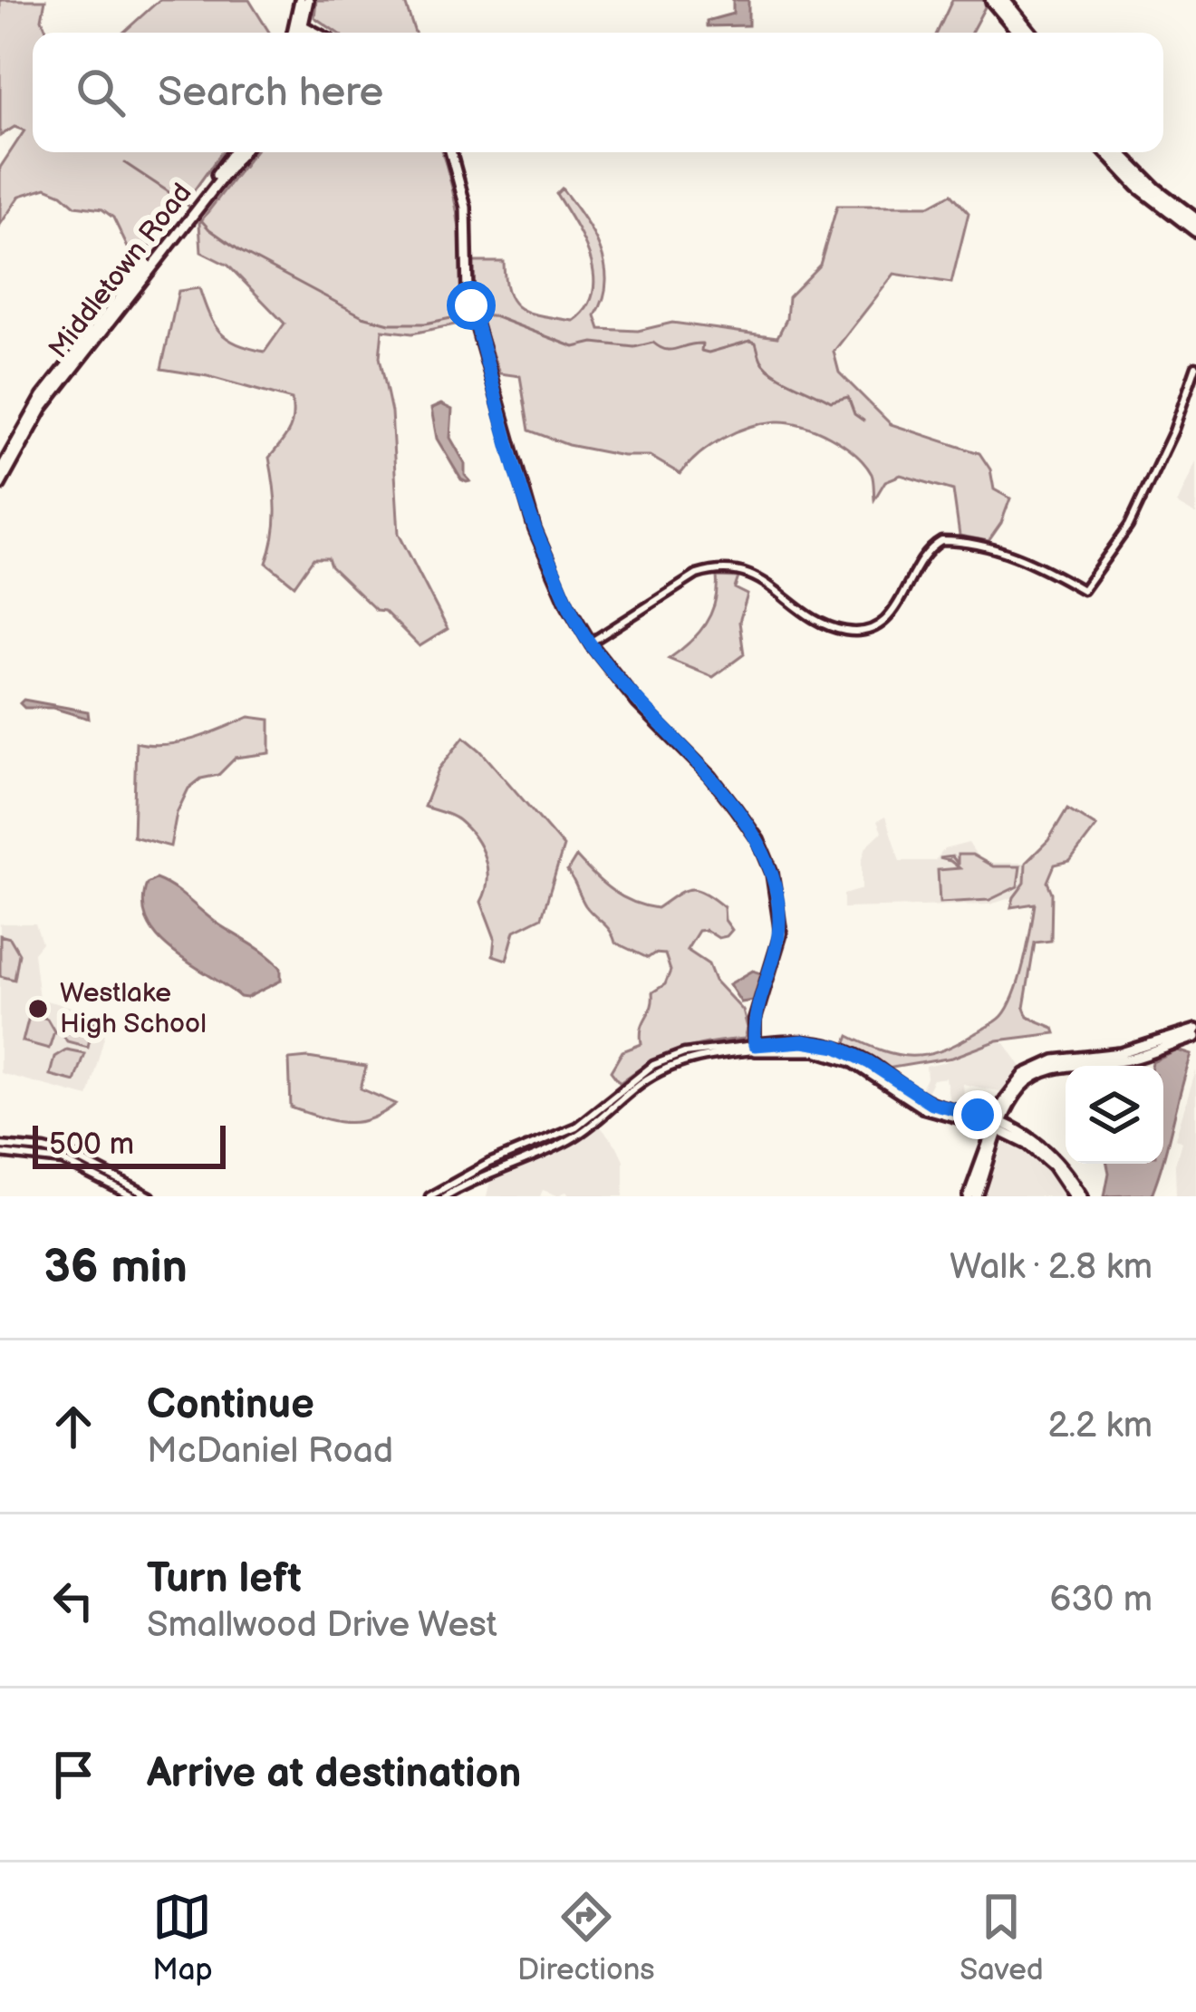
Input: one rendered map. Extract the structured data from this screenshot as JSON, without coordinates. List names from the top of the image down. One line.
{"streets":{"main road":["Middletown Road"]},"places":["Westlake High School"],"scale_bar":"500 m","page":{"search":"Search here","scale":"500 m","heading":["36 min","Walk · 2.8 km"],"list":[["Continue","McDaniel Road","2.2 km"],["Turn left","Smallwood Drive West","630 m"],"Arrive at destination"],"nav":["Map","Directions","Saved"]}}
